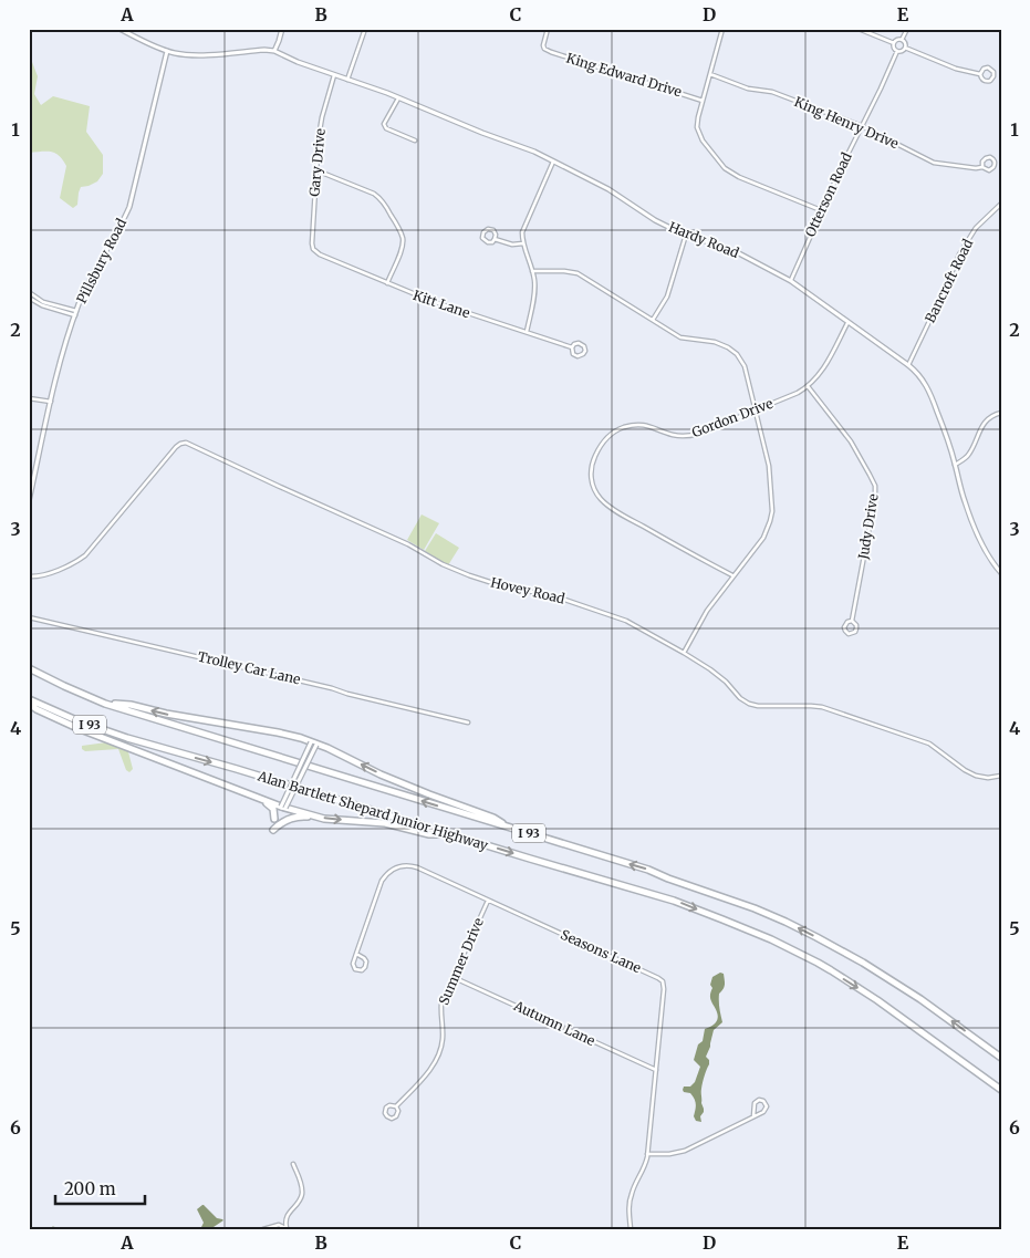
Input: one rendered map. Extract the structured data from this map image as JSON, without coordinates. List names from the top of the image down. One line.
{"streets":{"highway":["I 93","Alan Bartlett Shepard Junior Highway"],"street":["King Edward Drive","King Henry Drive","Gary Drive","Otterson Road","Hardy Road","Pillsbury Road","Bancroft Road","Kitt Lane","Gordon Drive","Judy Drive","Hovey Road","Trolley Car Lane","Seasons Lane","Summer Drive","Autumn Lane"]},"crossings":[["King Henry Drive","Otterson Road"],["Gary Drive","Hardy Road"],["Gary Drive","Kitt Lane"],["Otterson Road","Hardy Road"],["Hardy Road","Bancroft Road"],["Hardy Road","Gordon Drive"],["Gordon Drive","Judy Drive"],["Seasons Lane","Summer Drive"],["Seasons Lane","Autumn Lane"],["Summer Drive","Autumn Lane"]],"scale_bar":"200 m","grid":{"columns":["A","B","C","D","E"],"rows":["1","2","3","4","5","6"]}}
